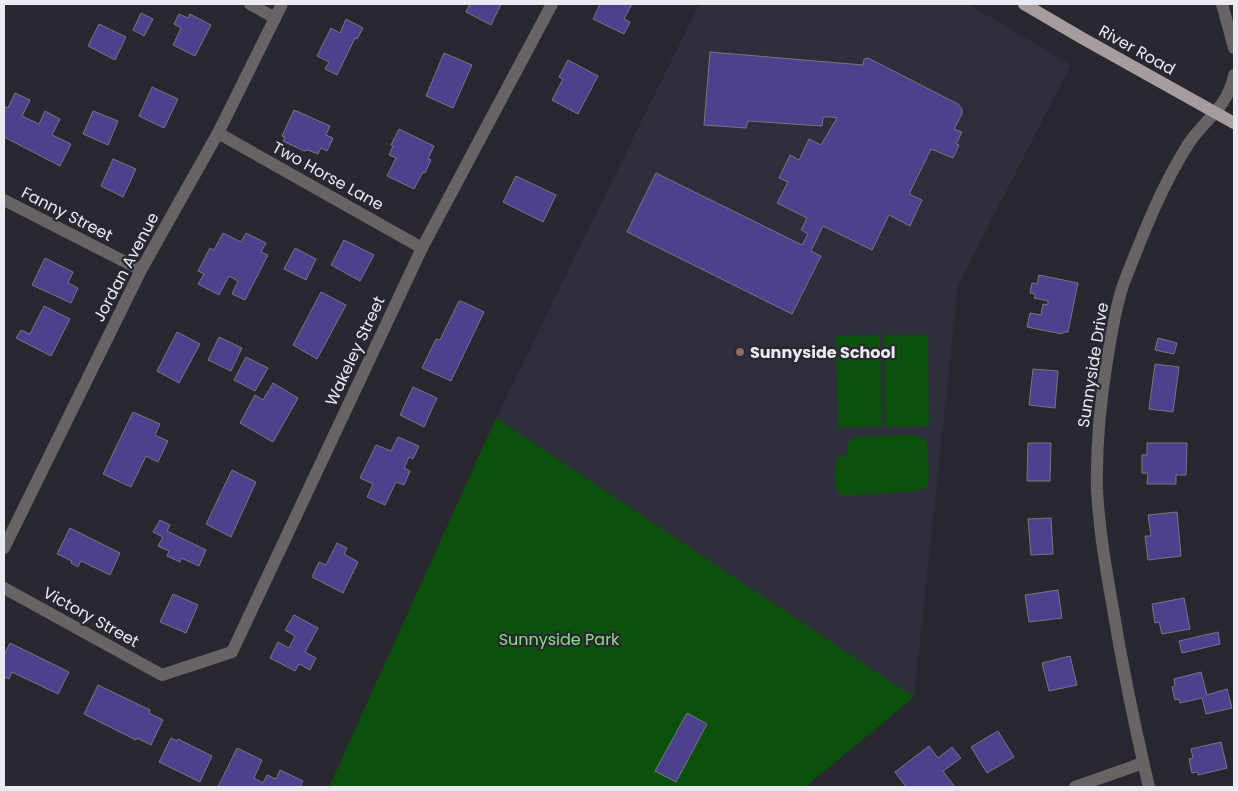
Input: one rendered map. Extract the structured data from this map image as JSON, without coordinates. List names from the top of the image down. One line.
{"streets":{"main road":["River Road"],"street":["Two Horse Lane","Fanny Street","Jordan Avenue","Wakeley Street","Sunnyside Drive","Victory Street"]},"crossings":[["River Road","Sunnyside Drive"],["Two Horse Lane","Jordan Avenue"],["Two Horse Lane","Wakeley Street"],["Fanny Street","Jordan Avenue"],["Wakeley Street","Victory Street"]],"parks":["Sunnyside Park"],"places":["Sunnyside School"]}
